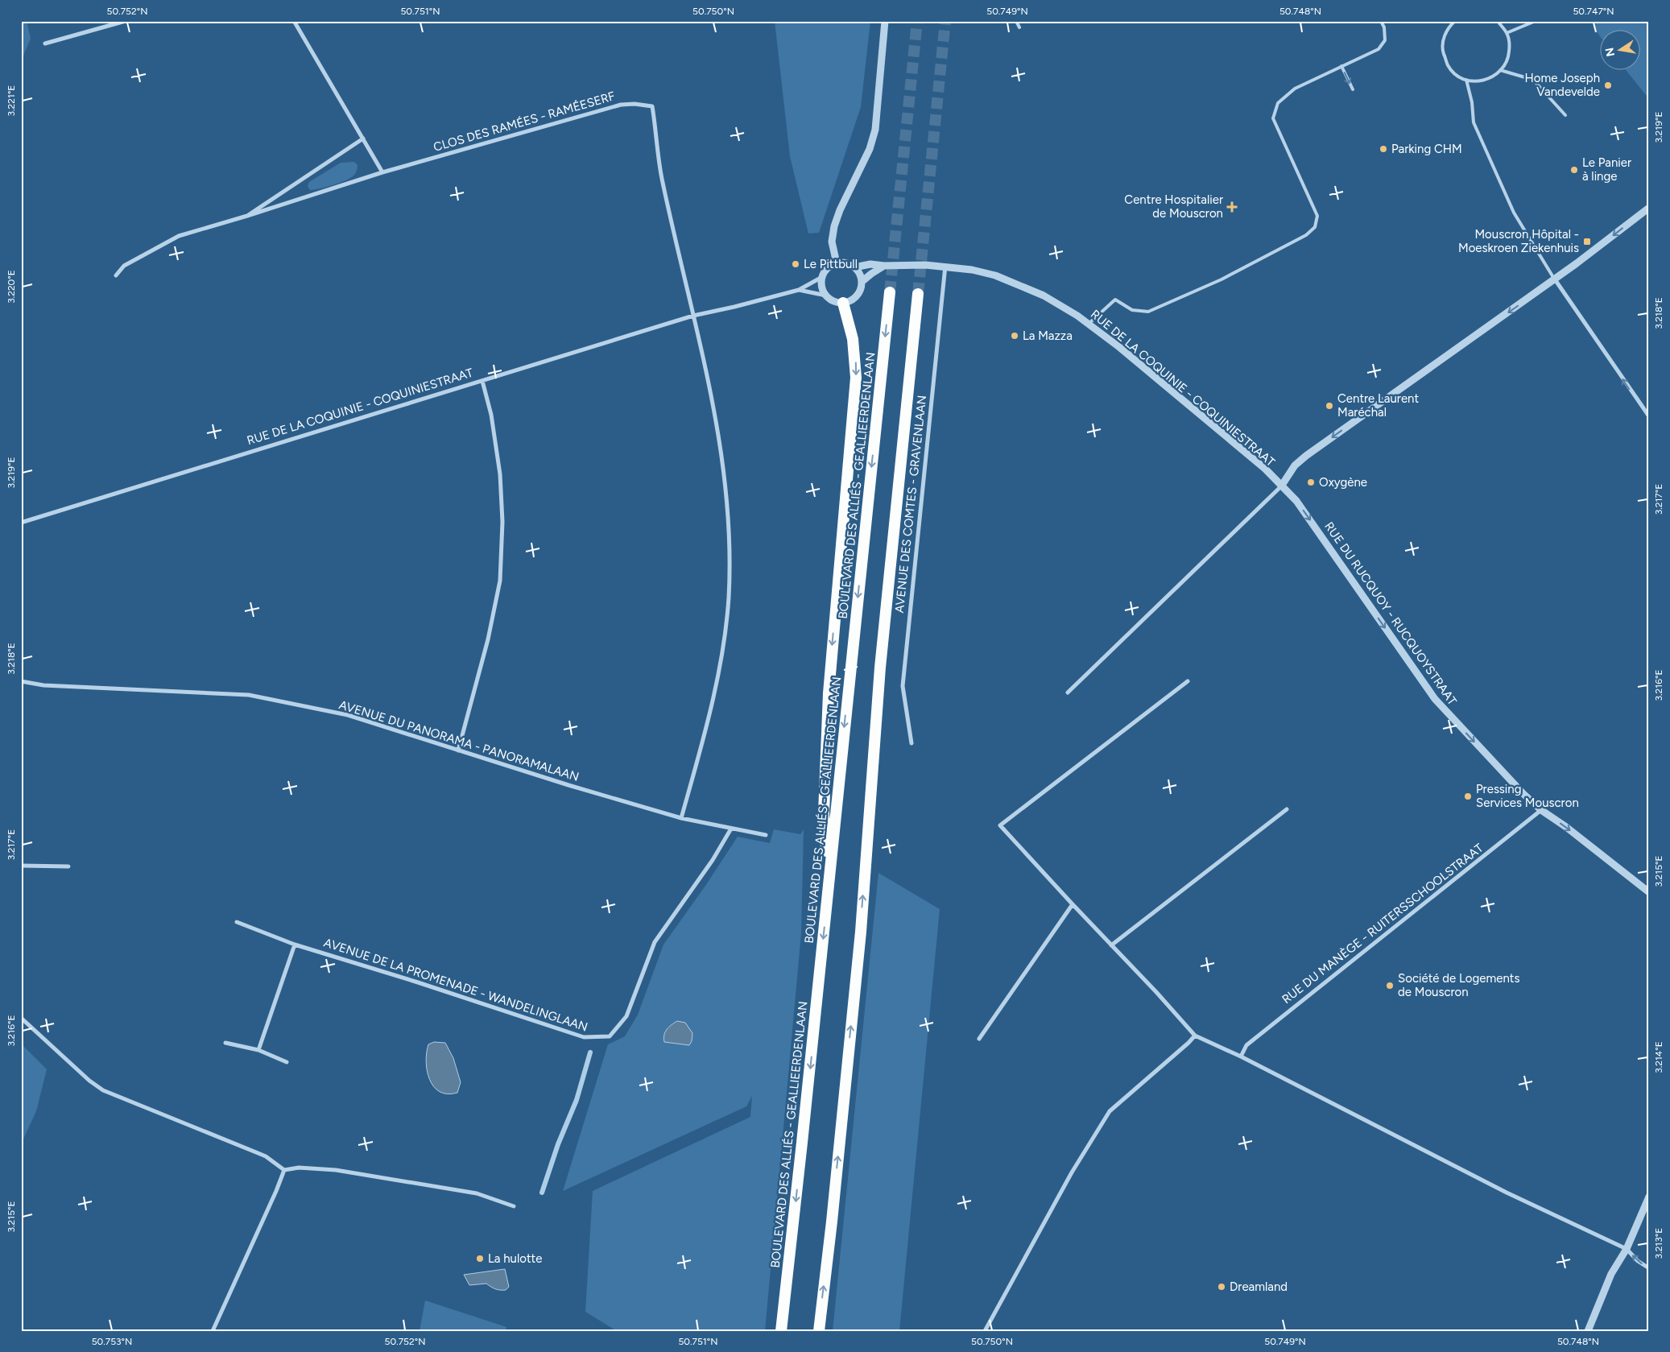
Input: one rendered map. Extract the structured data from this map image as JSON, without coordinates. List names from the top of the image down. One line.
{"streets":{"highway":["BOULEVARD DES ALLIÉS - GEALLIEERDENLAAN"],"street":["CLOS DES RAMÉES - RAMÉESERF","RUE DE LA COQUINIE - COQUINIESTRAAT","AVENUE DES COMTES - GRAVENLAAN","RUE DU RUCQUOY - RUCQUOYSTRAAT","AVENUE DU PANORAMA - PANORAMALAAN","RUE DU MANÈGE - RUITERSSCHOOLSTRAAT","AVENUE DE LA PROMENADE - WANDELINGLAAN"]},"crossings":[["CLOS DES RAMÉES - RAMÉESERF","RUE DE LA COQUINIE - COQUINIESTRAAT"],["RUE DE LA COQUINIE - COQUINIESTRAAT","AVENUE DES COMTES - GRAVENLAAN"],["RUE DE LA COQUINIE - COQUINIESTRAAT","RUE DU RUCQUOY - RUCQUOYSTRAAT"],["RUE DU RUCQUOY - RUCQUOYSTRAAT","RUE DU MANÈGE - RUITERSSCHOOLSTRAAT"],["AVENUE DU PANORAMA - PANORAMALAAN","AVENUE DE LA PROMENADE - WANDELINGLAAN"]],"one_way":["RUE DU RUCQUOY - RUCQUOYSTRAAT"],"places":{"other":["Home Joseph Vandevelde","Parking CHM","Le Panier à linge","Le Pittbull","La Mazza","Centre Laurent Maréchal","Oxygène","Pressing Services Mouscron","Société de Logements de Mouscron","La hulotte","Dreamland"],"health":["Centre Hospitalier de Mouscron"],"transit":["Mouscron Hôpital - Moeskroen Ziekenhuis"]},"north":"left","coordinates":["50.752°N","50.751°N","50.750°N","50.749°N","50.748°N","50.747°N","3.221°E","3.219°E","3.220°E","3.218°E","3.217°E","3.216°E","3.215°E","3.214°E","3.213°E","50.753°N"]}
